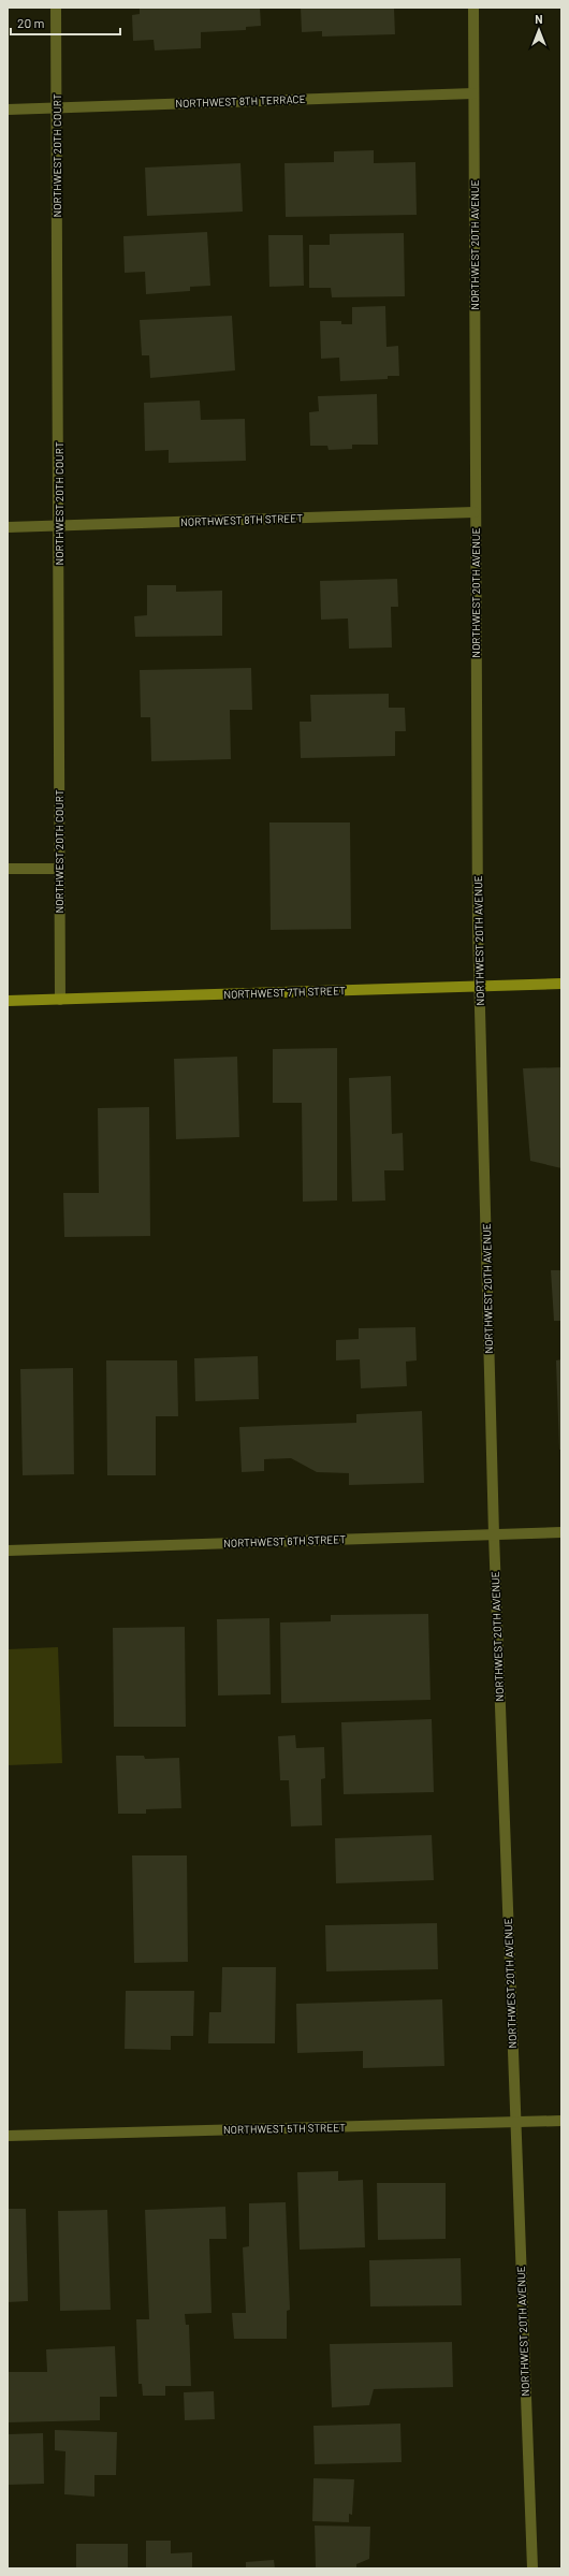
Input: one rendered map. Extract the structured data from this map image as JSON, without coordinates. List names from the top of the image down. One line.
{"streets":{"main road":["NORTHWEST 7TH STREET"],"street":["NORTHWEST 8TH TERRACE","NORTHWEST 20TH COURT","NORTHWEST 20TH AVENUE","NORTHWEST 8TH STREET","NORTHWEST 6TH STREET","NORTHWEST 5TH STREET"]},"crossings":[["NORTHWEST 8TH TERRACE","NORTHWEST 20TH COURT"],["NORTHWEST 8TH TERRACE","NORTHWEST 20TH AVENUE"],["NORTHWEST 20TH COURT","NORTHWEST 8TH STREET"],["NORTHWEST 20TH COURT","NORTHWEST 7TH STREET"],["NORTHWEST 20TH AVENUE","NORTHWEST 8TH STREET"],["NORTHWEST 20TH AVENUE","NORTHWEST 7TH STREET"],["NORTHWEST 20TH AVENUE","NORTHWEST 6TH STREET"],["NORTHWEST 20TH AVENUE","NORTHWEST 5TH STREET"]],"scale_bar":"20 m","north":"top"}
